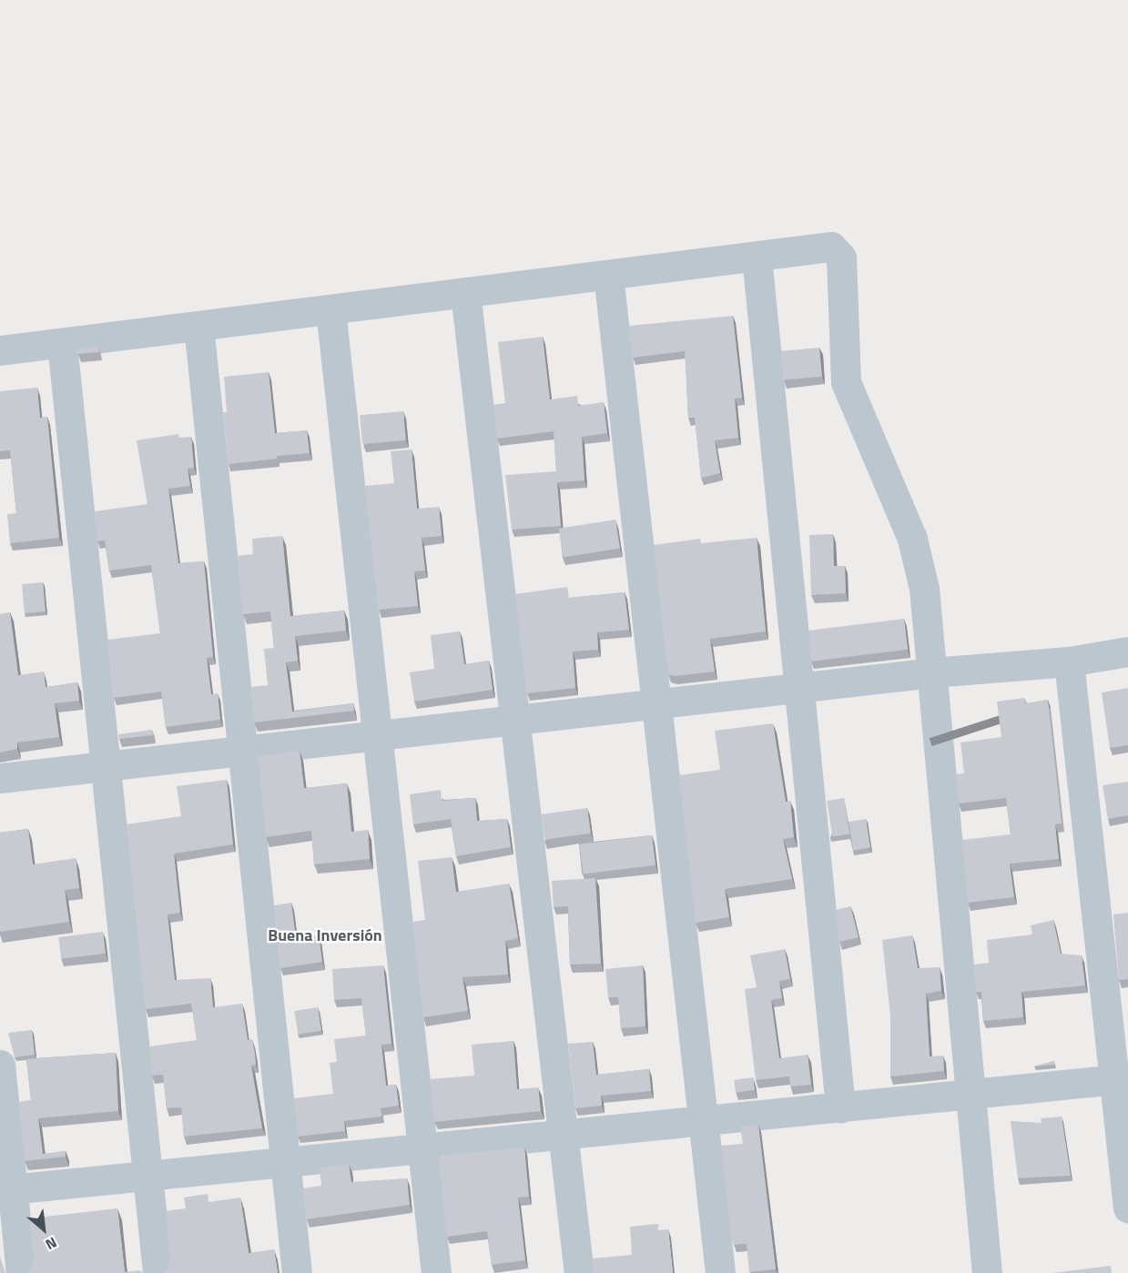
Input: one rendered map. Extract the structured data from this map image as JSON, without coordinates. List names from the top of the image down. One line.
{"districts":["Buena Inversión"],"north":"bottom right"}
